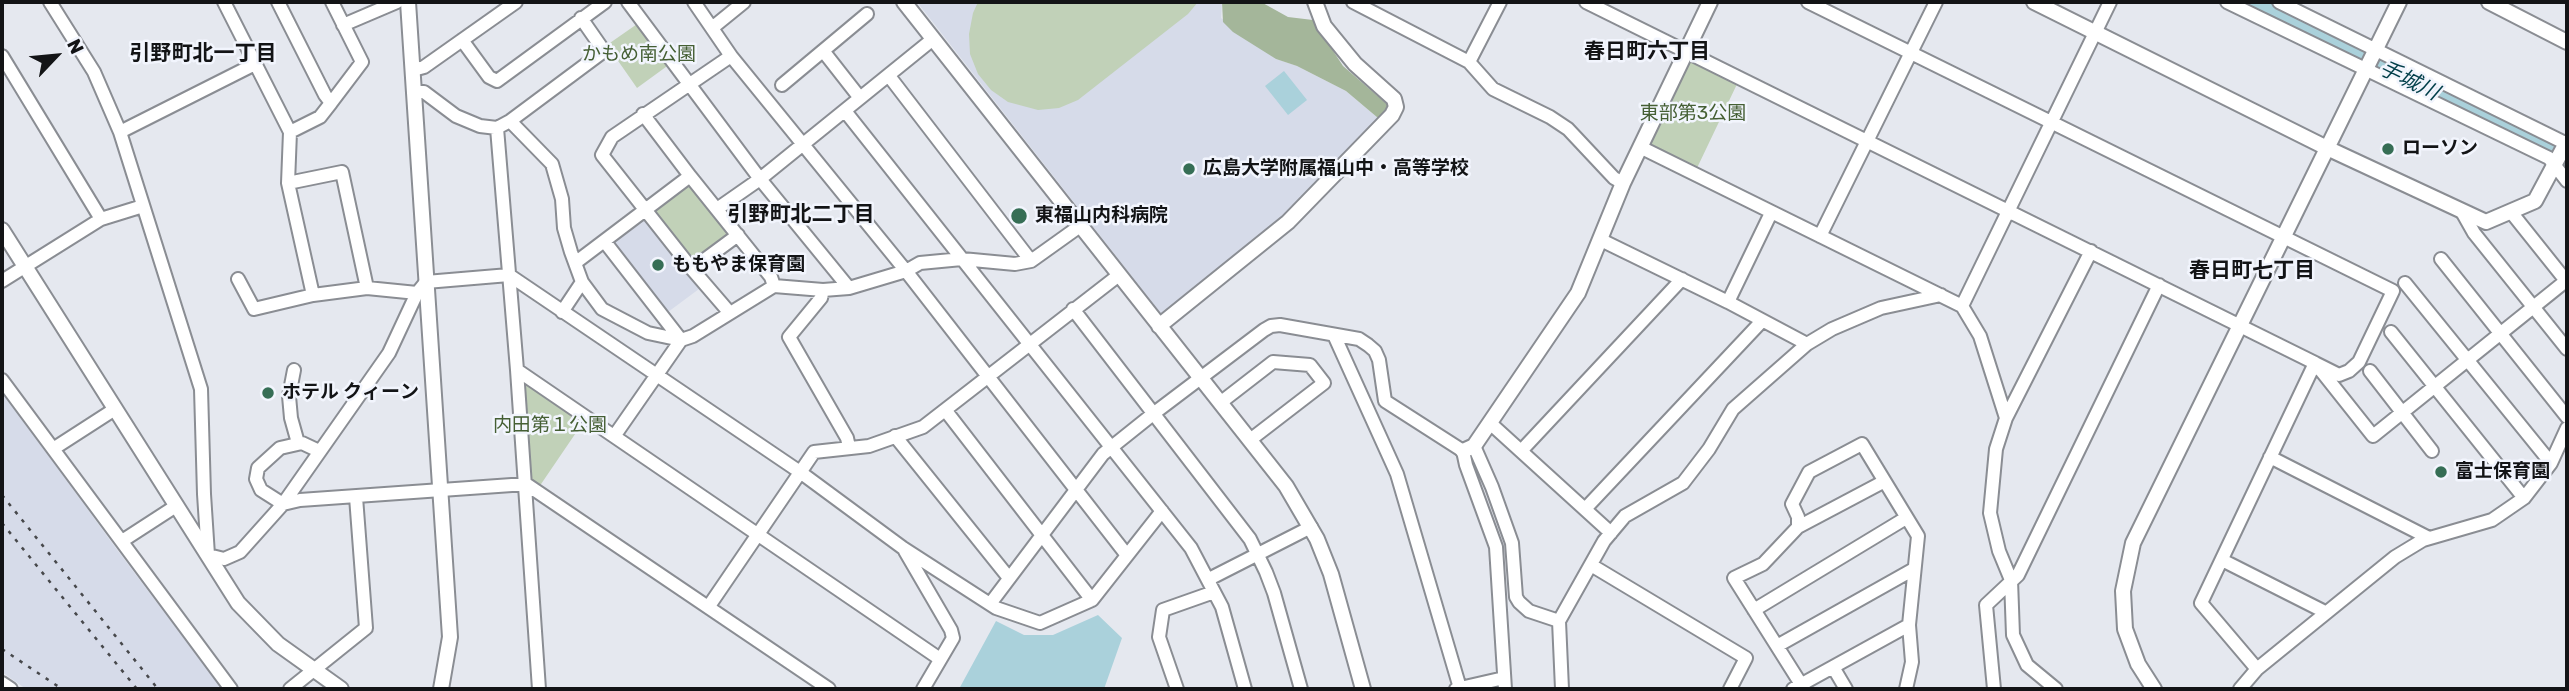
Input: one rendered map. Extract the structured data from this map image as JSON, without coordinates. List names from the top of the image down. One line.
{"districts":["春日町六丁目","引野町北一丁目","引野町北二丁目","春日町七丁目"],"water":["手城川"],"parks":["かもめ南公園","東部第3公園","内田第１公園"],"places":["ローソン","広島大学附属福山中・高等学校","東福山内科病院","ももやま保育園","ホテル クィーン","富士保育園"],"north":"top right"}
